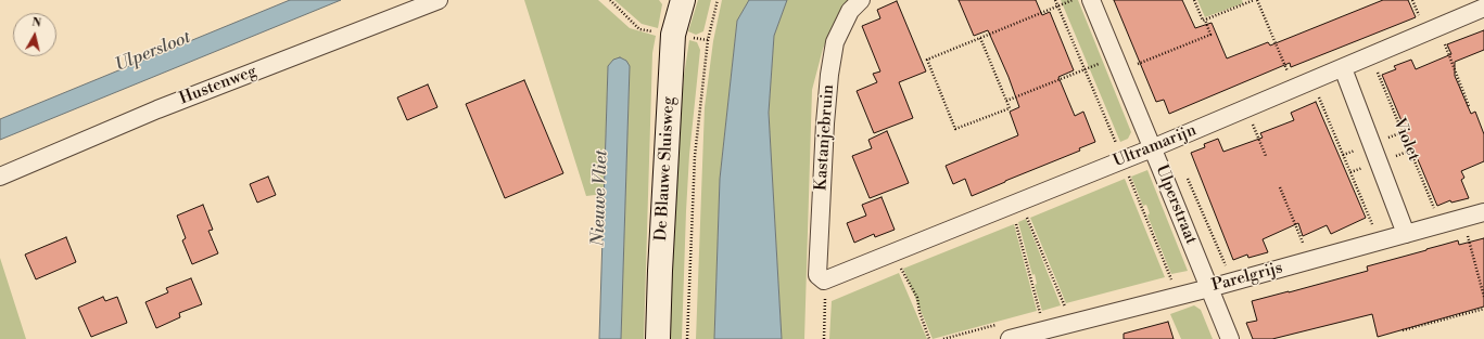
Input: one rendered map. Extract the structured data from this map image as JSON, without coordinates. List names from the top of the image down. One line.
{"streets":{"main road":["De Blauwe Sluisweg"],"street":["Hustenweg","Kastanjebruin","Violet","Ultramarijn","Ulperstraat","Parelgrijs"]},"crossings":[["Kastanjebruin","Ultramarijn"],["Violet","Ultramarijn"],["Violet","Parelgrijs"],["Ultramarijn","Ulperstraat"],["Ulperstraat","Parelgrijs"]],"water":["Ulpersloot","Nieuwe Vliet"],"north":"top"}
